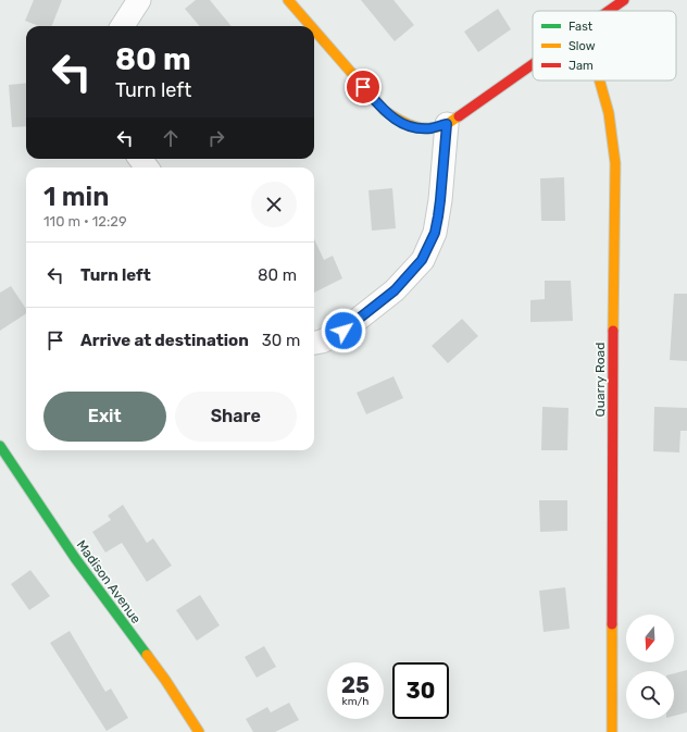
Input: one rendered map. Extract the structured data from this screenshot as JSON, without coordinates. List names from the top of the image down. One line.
{"streets":{"street":["Quarry Road","Madison Avenue"]},"legend":["Fast","Slow","Jam"],"north":"bottom","page":{"turn":["80 m","Turn left"],"heading":["1 min","110 m · 12:29"],"list":[{"name":"Turn left","value":"80 m"},{"name":"Arrive at destination","value":"30 m"}],"buttons":["Exit","Share"],"speed":"25 km/h","limit":"30"}}
